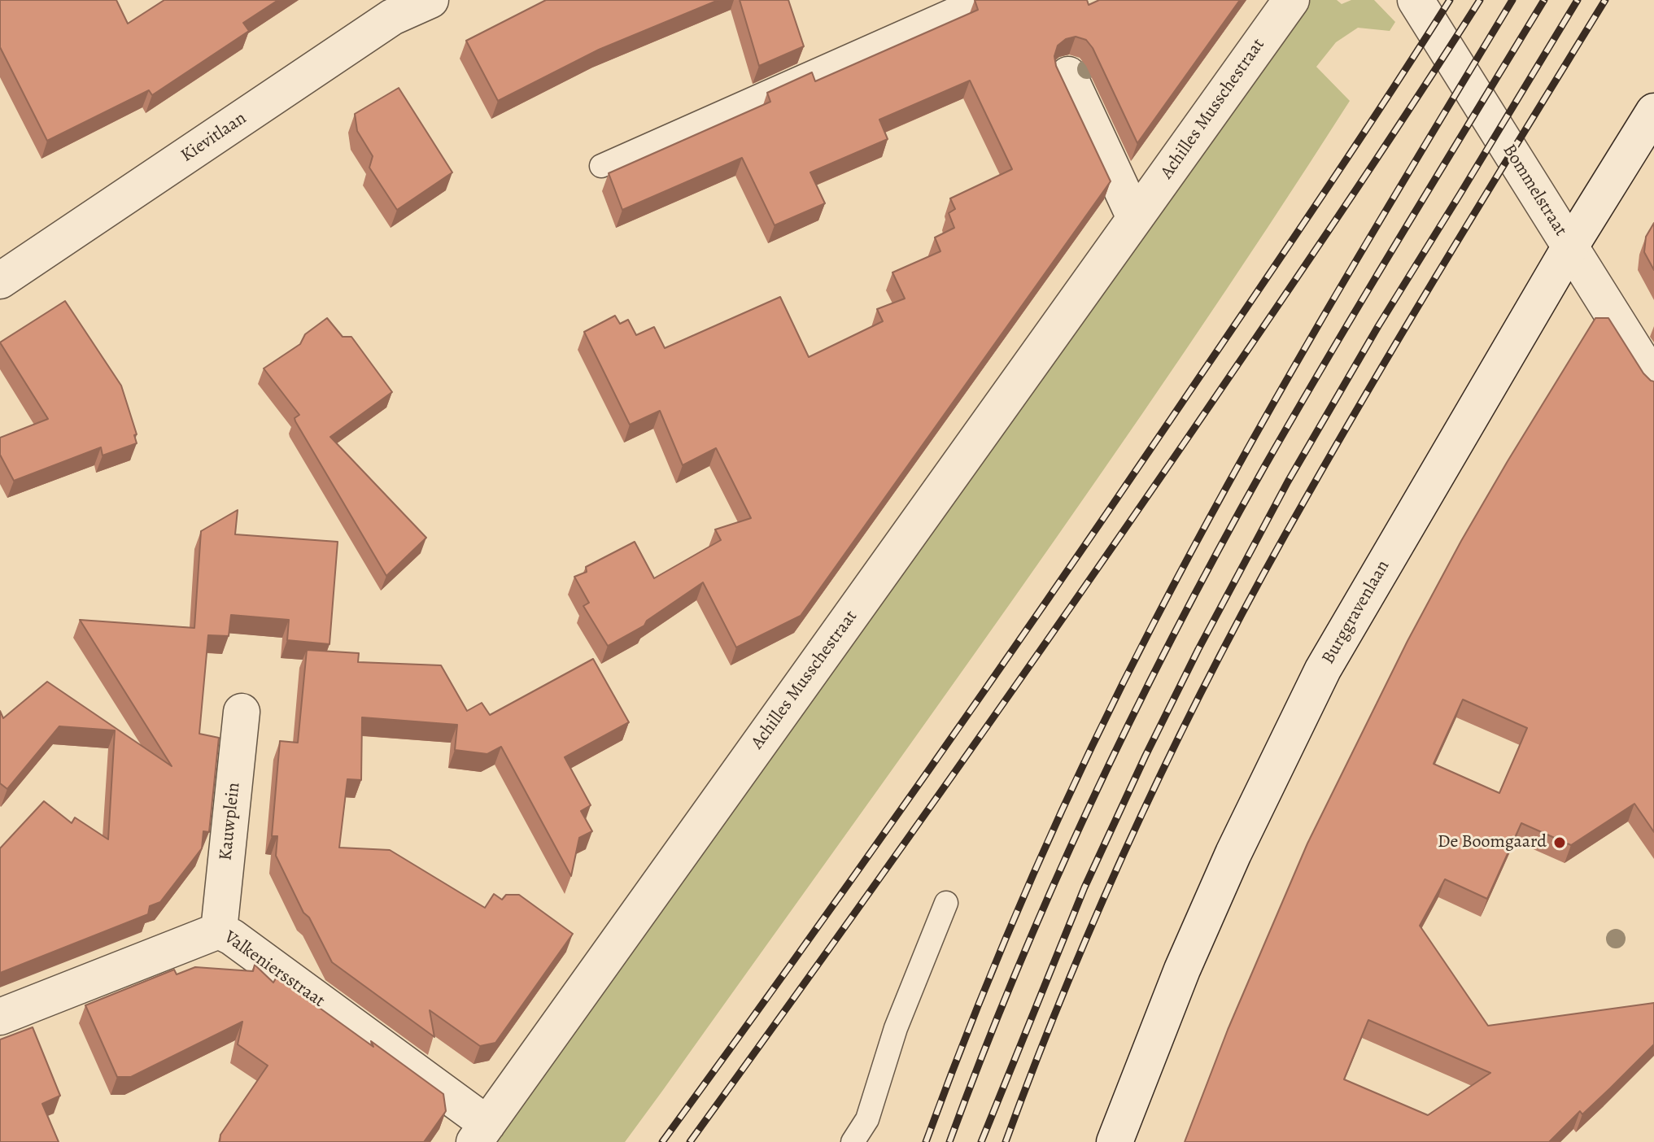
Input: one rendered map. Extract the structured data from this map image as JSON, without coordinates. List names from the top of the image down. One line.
{"streets":{"street":["Achilles Musschestraat","Kievitlaan","Bommelstraat","Burggravenlaan","Kauwplein","Valkeniersstraat"]},"crossings":[["Achilles Musschestraat","Valkeniersstraat"],["Bommelstraat","Burggravenlaan"],["Kauwplein","Valkeniersstraat"]],"places":["De Boomgaard"]}
